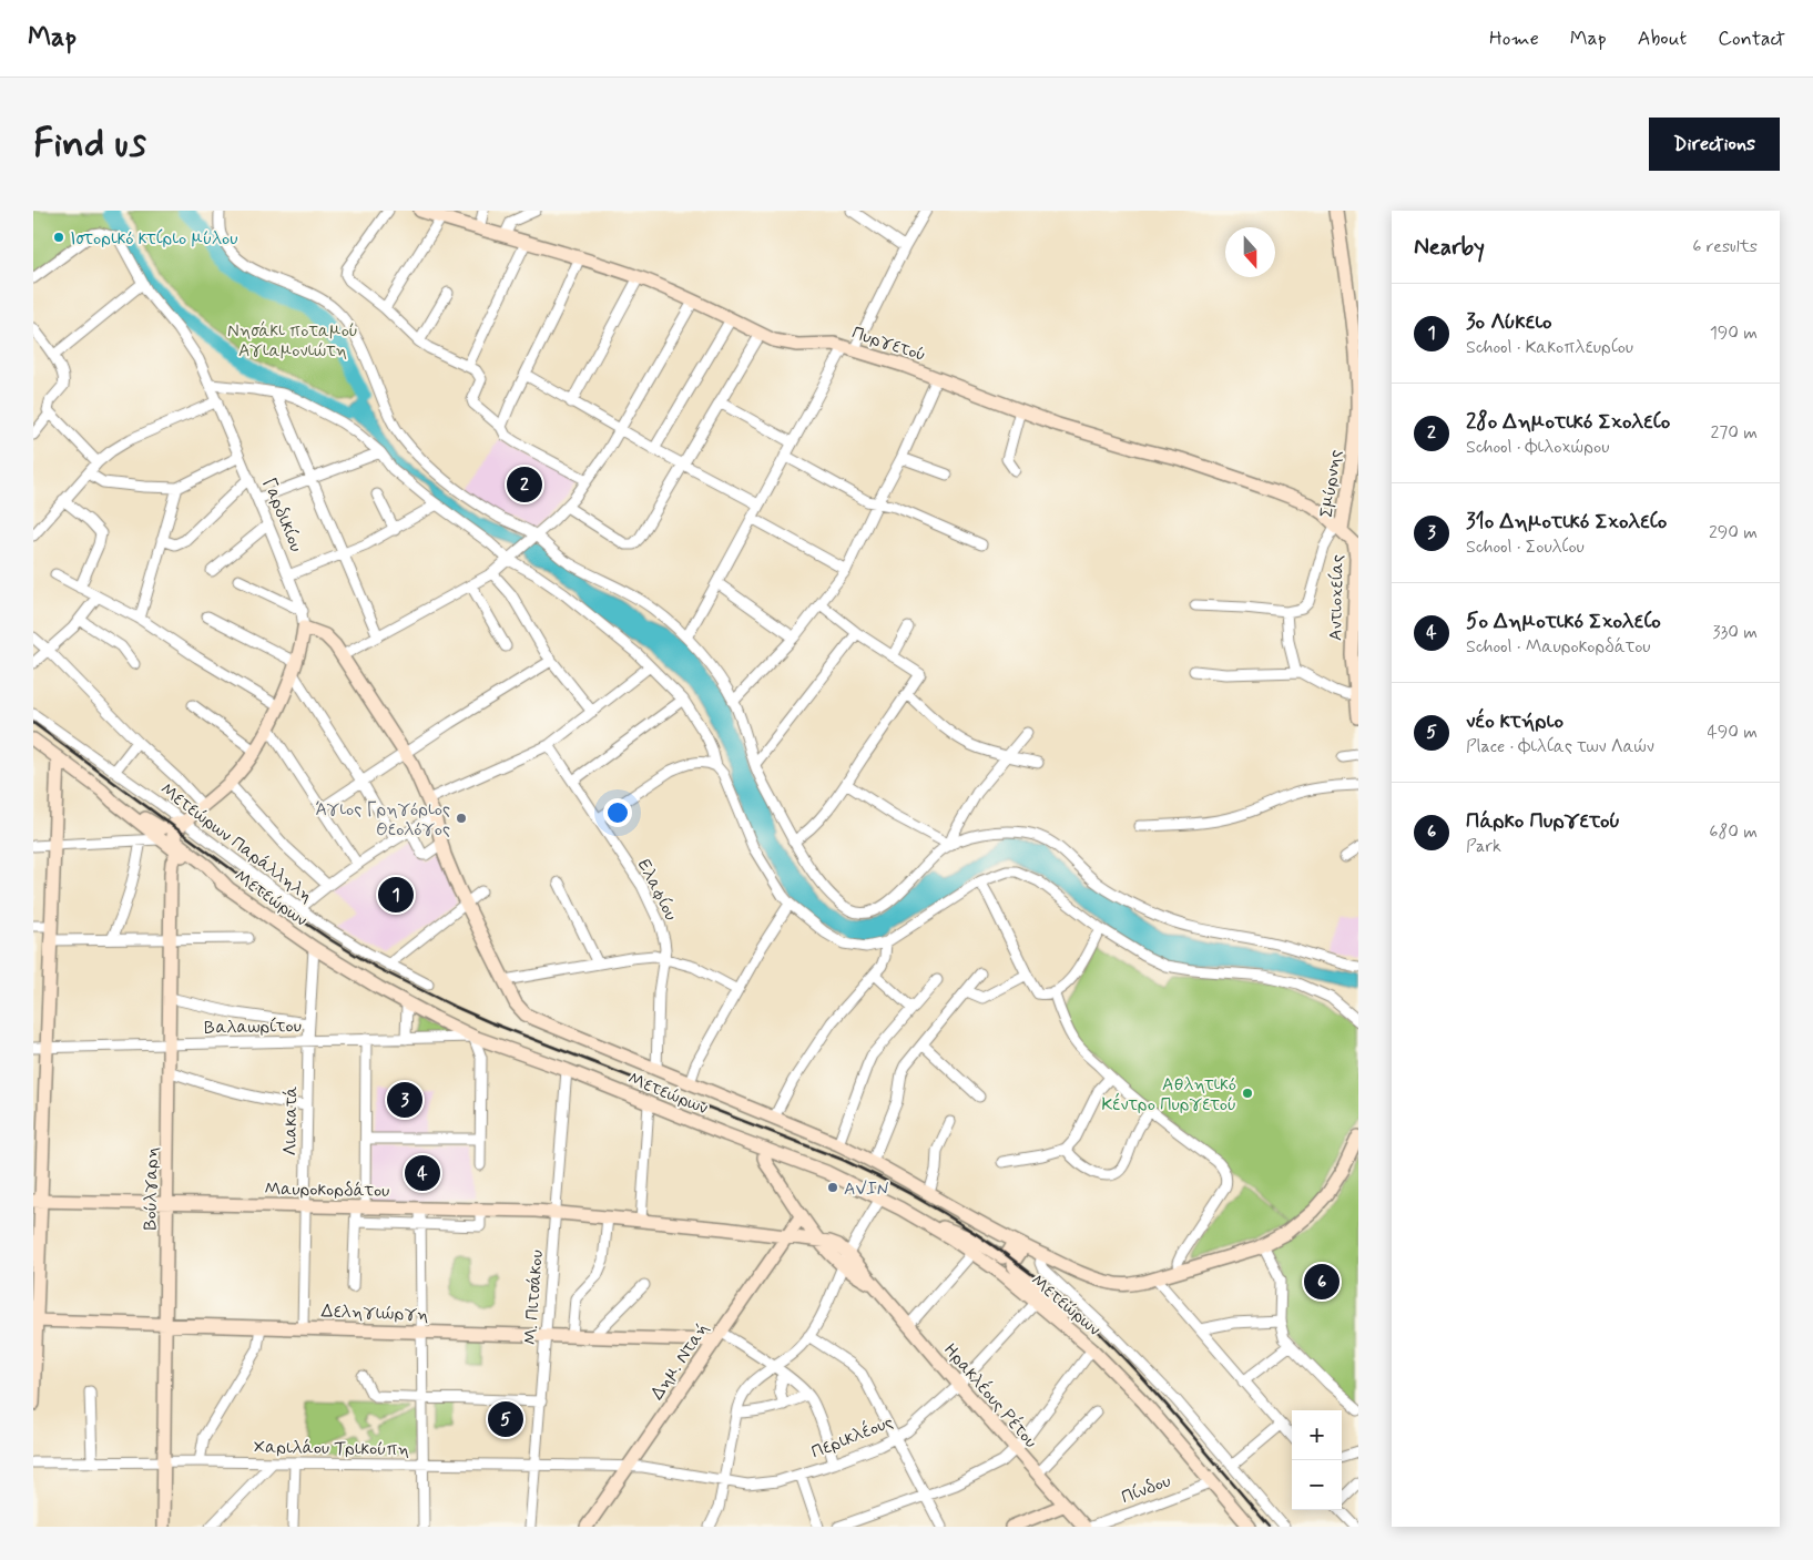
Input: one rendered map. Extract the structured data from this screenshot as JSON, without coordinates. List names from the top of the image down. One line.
{"streets":{"street":["Πυργετού","Σμύρνης","Γαρδικίου","Αντιοχείας","Μετεώρων Παράλληλη","Ελαφίου","Μετεώρων","Βαλαωρίτου","Λιακατά","Βούλγαρη","Μαυροκορδάτου","Μ. Πιτσάκου","Δεληγιώργη","Δημ. Νταή","Ηρακλέους Ρέτου","Περικλέους","Χαριλάου Τρικούπη","Πίνδου"]},"crossings":[["Πυργετού","Σμύρνης"],["Πυργετού","Αντιοχείας"],["Γαρδικίου","Μετεώρων Παράλληλη"],["Μετεώρων","Βαλαωρίτου"],["Μετεώρων","Λιακατά"],["Μετεώρων","Βούλγαρη"],["Μετεώρων","Μ. Πιτσάκου"],["Μετεώρων","Περικλέους"],["Μετεώρων","Πίνδου"],["Βαλαωρίτου","Λιακατά"],["Βαλαωρίτου","Βούλγαρη"],["Λιακατά","Μαυροκορδάτου"],["Λιακατά","Δεληγιώργη"],["Βούλγαρη","Μαυροκορδάτου"],["Βούλγαρη","Δεληγιώργη"],["Βούλγαρη","Χαριλάου Τρικούπη"],["Μαυροκορδάτου","Μ. Πιτσάκου"],["Μαυροκορδάτου","Δημ. Νταή"],["Μαυροκορδάτου","Ηρακλέους Ρέτου"],["Μ. Πιτσάκου","Δεληγιώργη"],["Μ. Πιτσάκου","Χαριλάου Τρικούπη"],["Δεληγιώργη","Δημ. Νταή"],["Δημ. Νταή","Περικλέους"],["Δημ. Νταή","Χαριλάου Τρικούπη"],["Ηρακλέους Ρέτου","Περικλέους"],["Περικλέους","Χαριλάου Τρικούπη"]],"parks":["Νησάκι ποταμού Αγιαμονιώτη"],"places":["Ιστορικό κτίριο μύλου","Άγιος Γρηγόριος Θεολόγος","Αθλητικό Κέντρο Πυργετού","AVIN"],"north":"bottom","page":{"header":"Map","nav":["Home","Map","About","Contact"],"buttons":"Directions","title":"Find us","heading":["Nearby","6 results"],"list":[{"mark":"1","name":"3ο Λύκειο","note":"School · Κακοπλευρίου","value":"190 m"},{"mark":"2","name":"28ο Δημοτικό Σχολείο","note":"School · Φιλοχώρου","value":"270 m"},{"mark":"3","name":"31ο Δημοτικό Σχολείο","note":"School · Σουλίου","value":"290 m"},{"mark":"4","name":"5ο Δημοτικό Σχολείο","note":"School · Μαυροκορδάτου","value":"330 m"},{"mark":"5","name":"νέο κτήριο","note":"Place · Φιλίας των Λαών","value":"490 m"},{"mark":"6","name":"Πάρκο Πυργετού","note":"Park","value":"680 m"}],"pins":["2","1","3","4","6","5"],"map_buttons":["+","−"]}}
